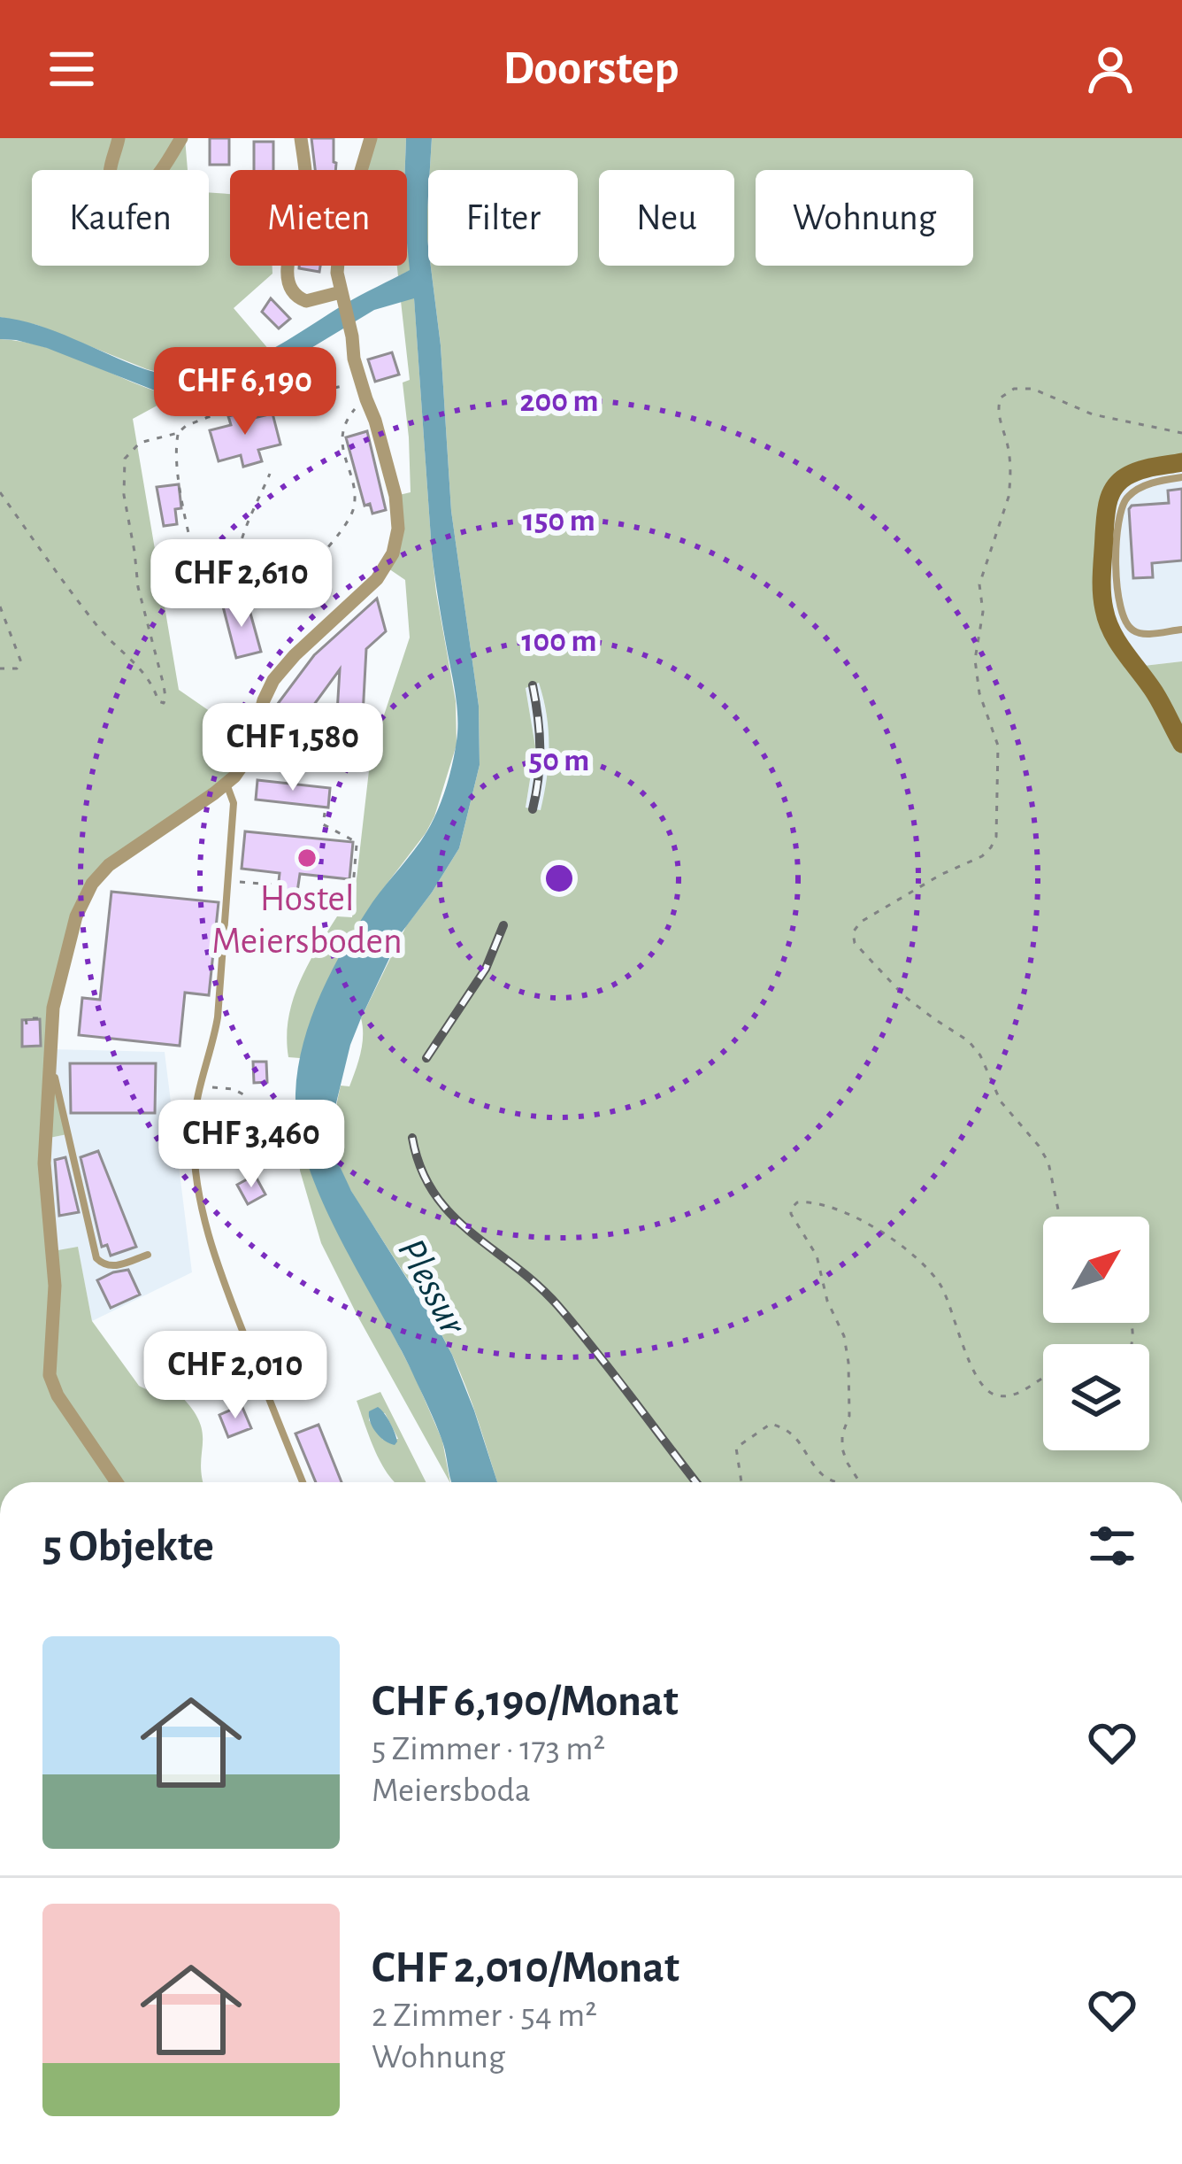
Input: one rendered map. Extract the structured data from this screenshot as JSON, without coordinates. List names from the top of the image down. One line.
{"water":["Plessur"],"places":["Hostel Meiersboden"],"north":"top right","page":{"header":"Doorstep","chip":["Kaufen","Mieten","Filter","Neu","Wohnung"],"price":["CHF 6,190","CHF 2,610","CHF 1,580","CHF 3,460","CHF 2,010"],"heading":"5 Objekte","list":[{"name":"CHF 6,190/Monat","note":"5 Zimmer · 173 m² · Meiersboda"},{"name":"CHF 2,010/Monat","note":"2 Zimmer · 54 m² · Wohnung"}]},"rings":["200 m","150 m","100 m","50 m"]}
